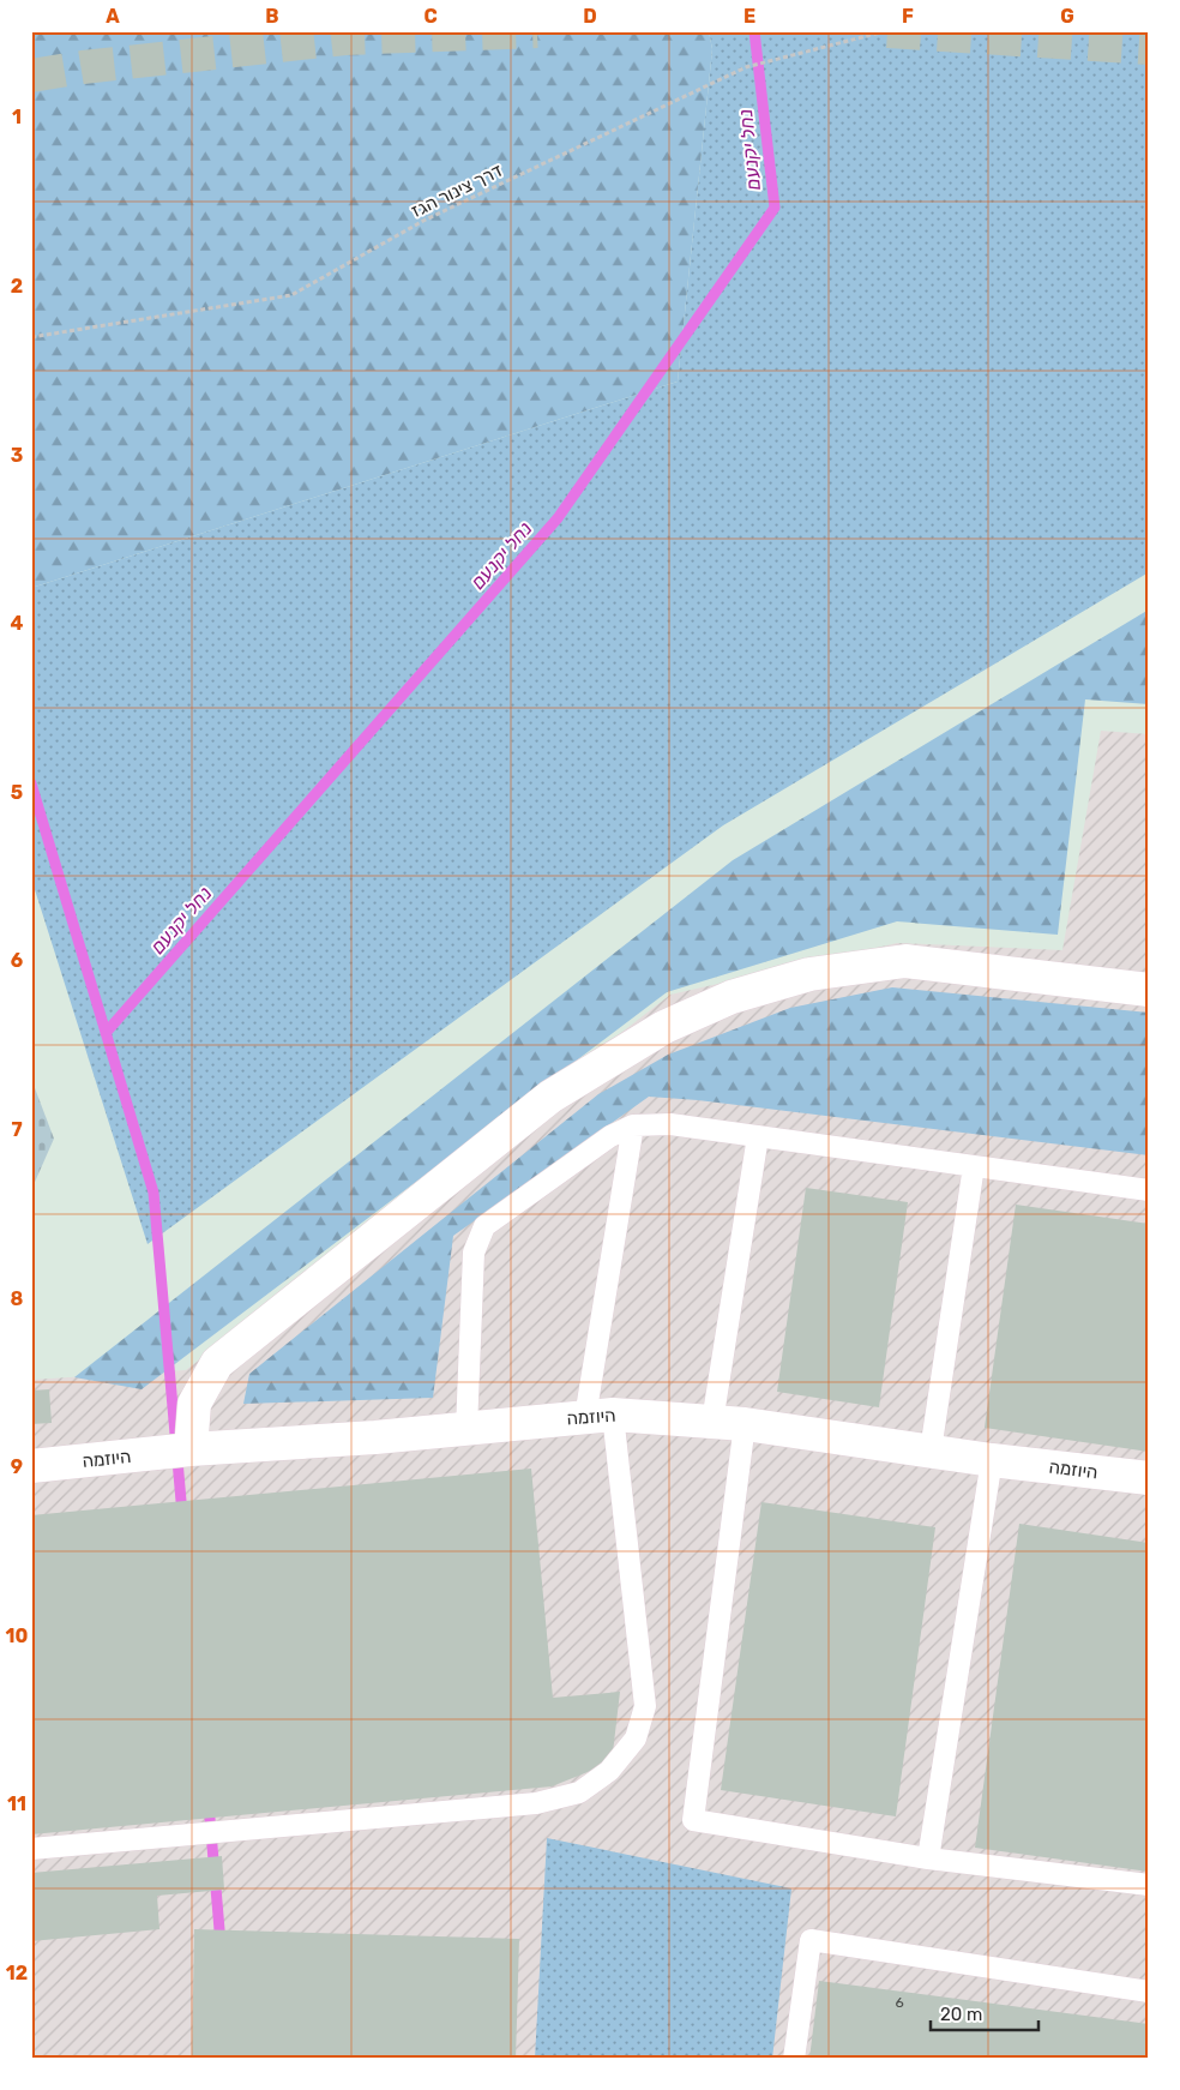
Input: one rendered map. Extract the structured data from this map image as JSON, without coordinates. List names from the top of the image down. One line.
{"streets":{"street":["היוזמה"],"path":["דרך צינור הגז"]},"water":["נחל יקנעם"],"house_numbers":["6"],"scale_bar":"20 m","grid":{"columns":["A","B","C","D","E","F","G"],"rows":["1","2","3","4","5","6","7","8","9","10","11","12"]}}
